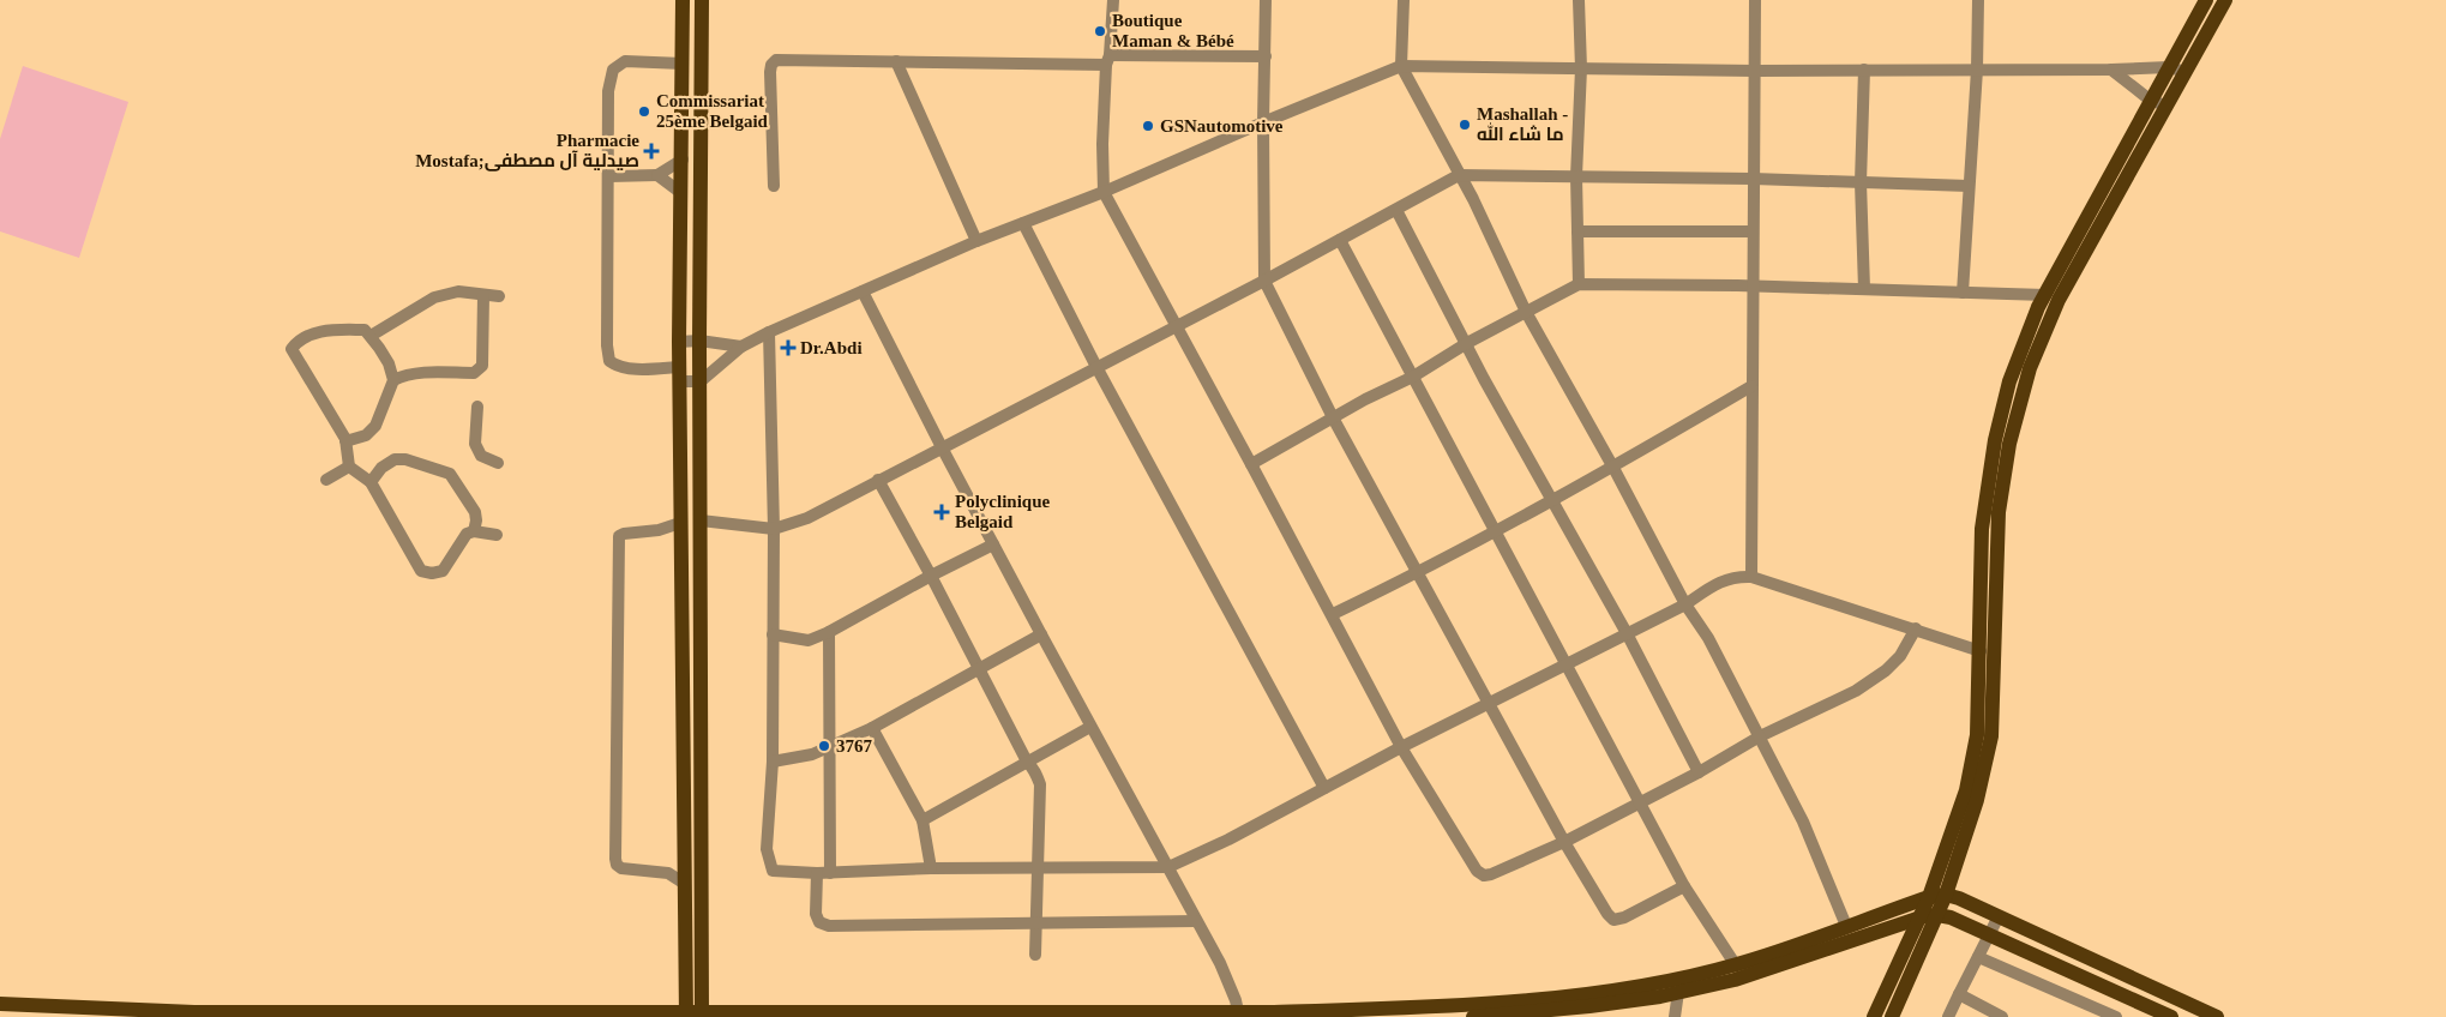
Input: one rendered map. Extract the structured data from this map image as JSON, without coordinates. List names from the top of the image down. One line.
{"places":{"other":["Boutique Maman & Bébé","Commissariat 25ème Belgaid","Mashallah - ما شاء الله","GSNautomotive","3767"],"health":["Pharmacie Mostafa;صيدلية آل مصطفى","Dr.Abdi","Polyclinique Belgaid"]}}
